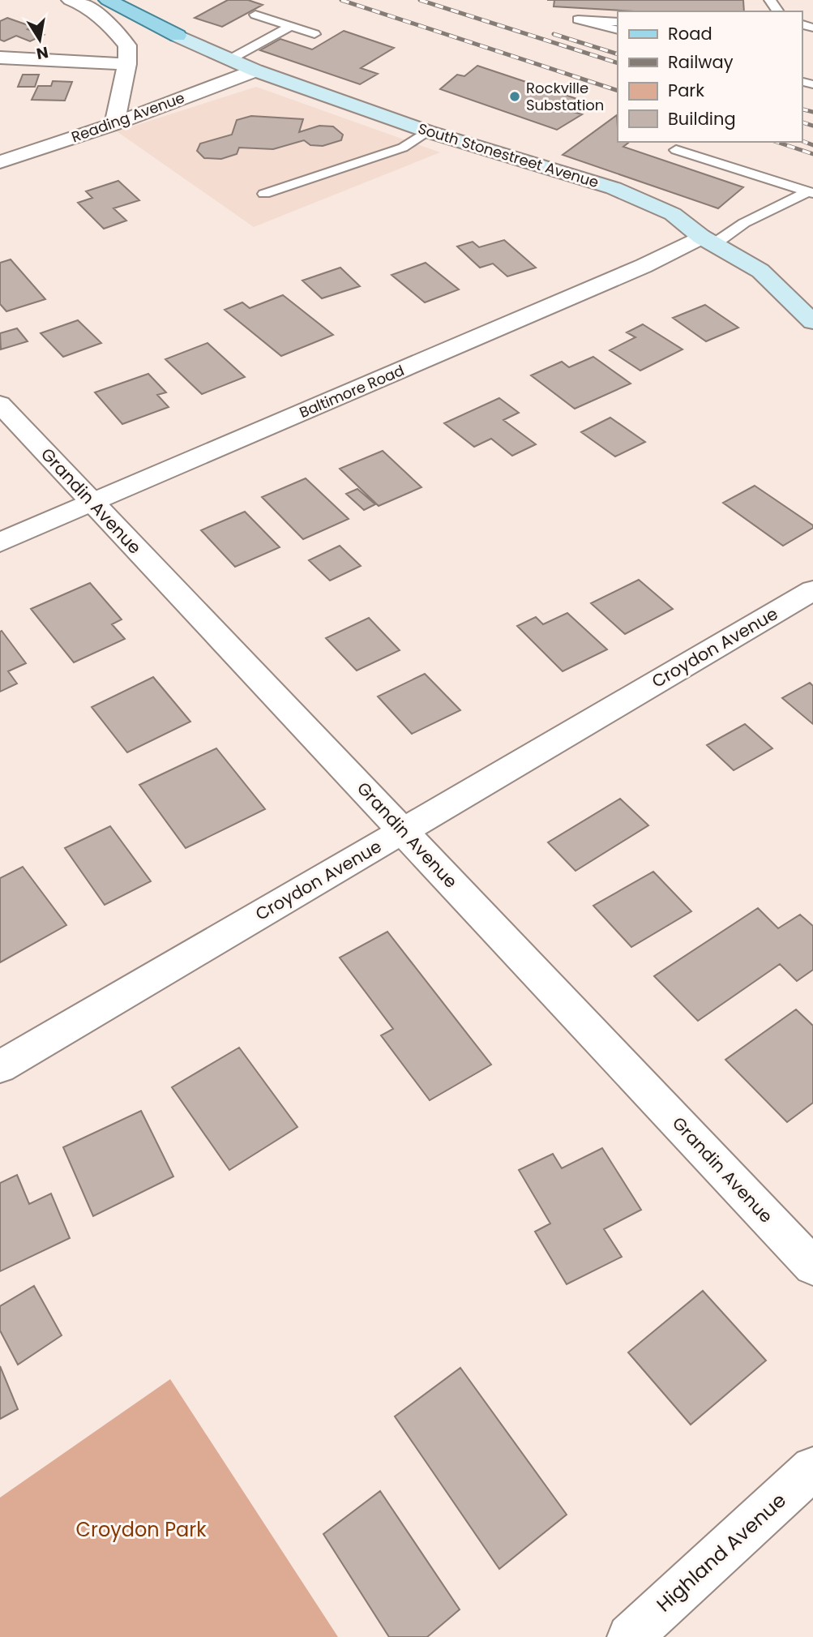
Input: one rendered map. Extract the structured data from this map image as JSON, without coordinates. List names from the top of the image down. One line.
{"streets":{"main road":["South Stonestreet Avenue"],"street":["Reading Avenue","Baltimore Road","Grandin Avenue","Croydon Avenue","Highland Avenue"]},"crossings":[["Reading Avenue","South Stonestreet Avenue"],["South Stonestreet Avenue","Baltimore Road"],["Baltimore Road","Grandin Avenue"],["Grandin Avenue","Croydon Avenue"]],"parks":["Croydon Park"],"places":["Rockville Substation"],"legend":["Road","Railway","Park","Building"],"north":"bottom"}
